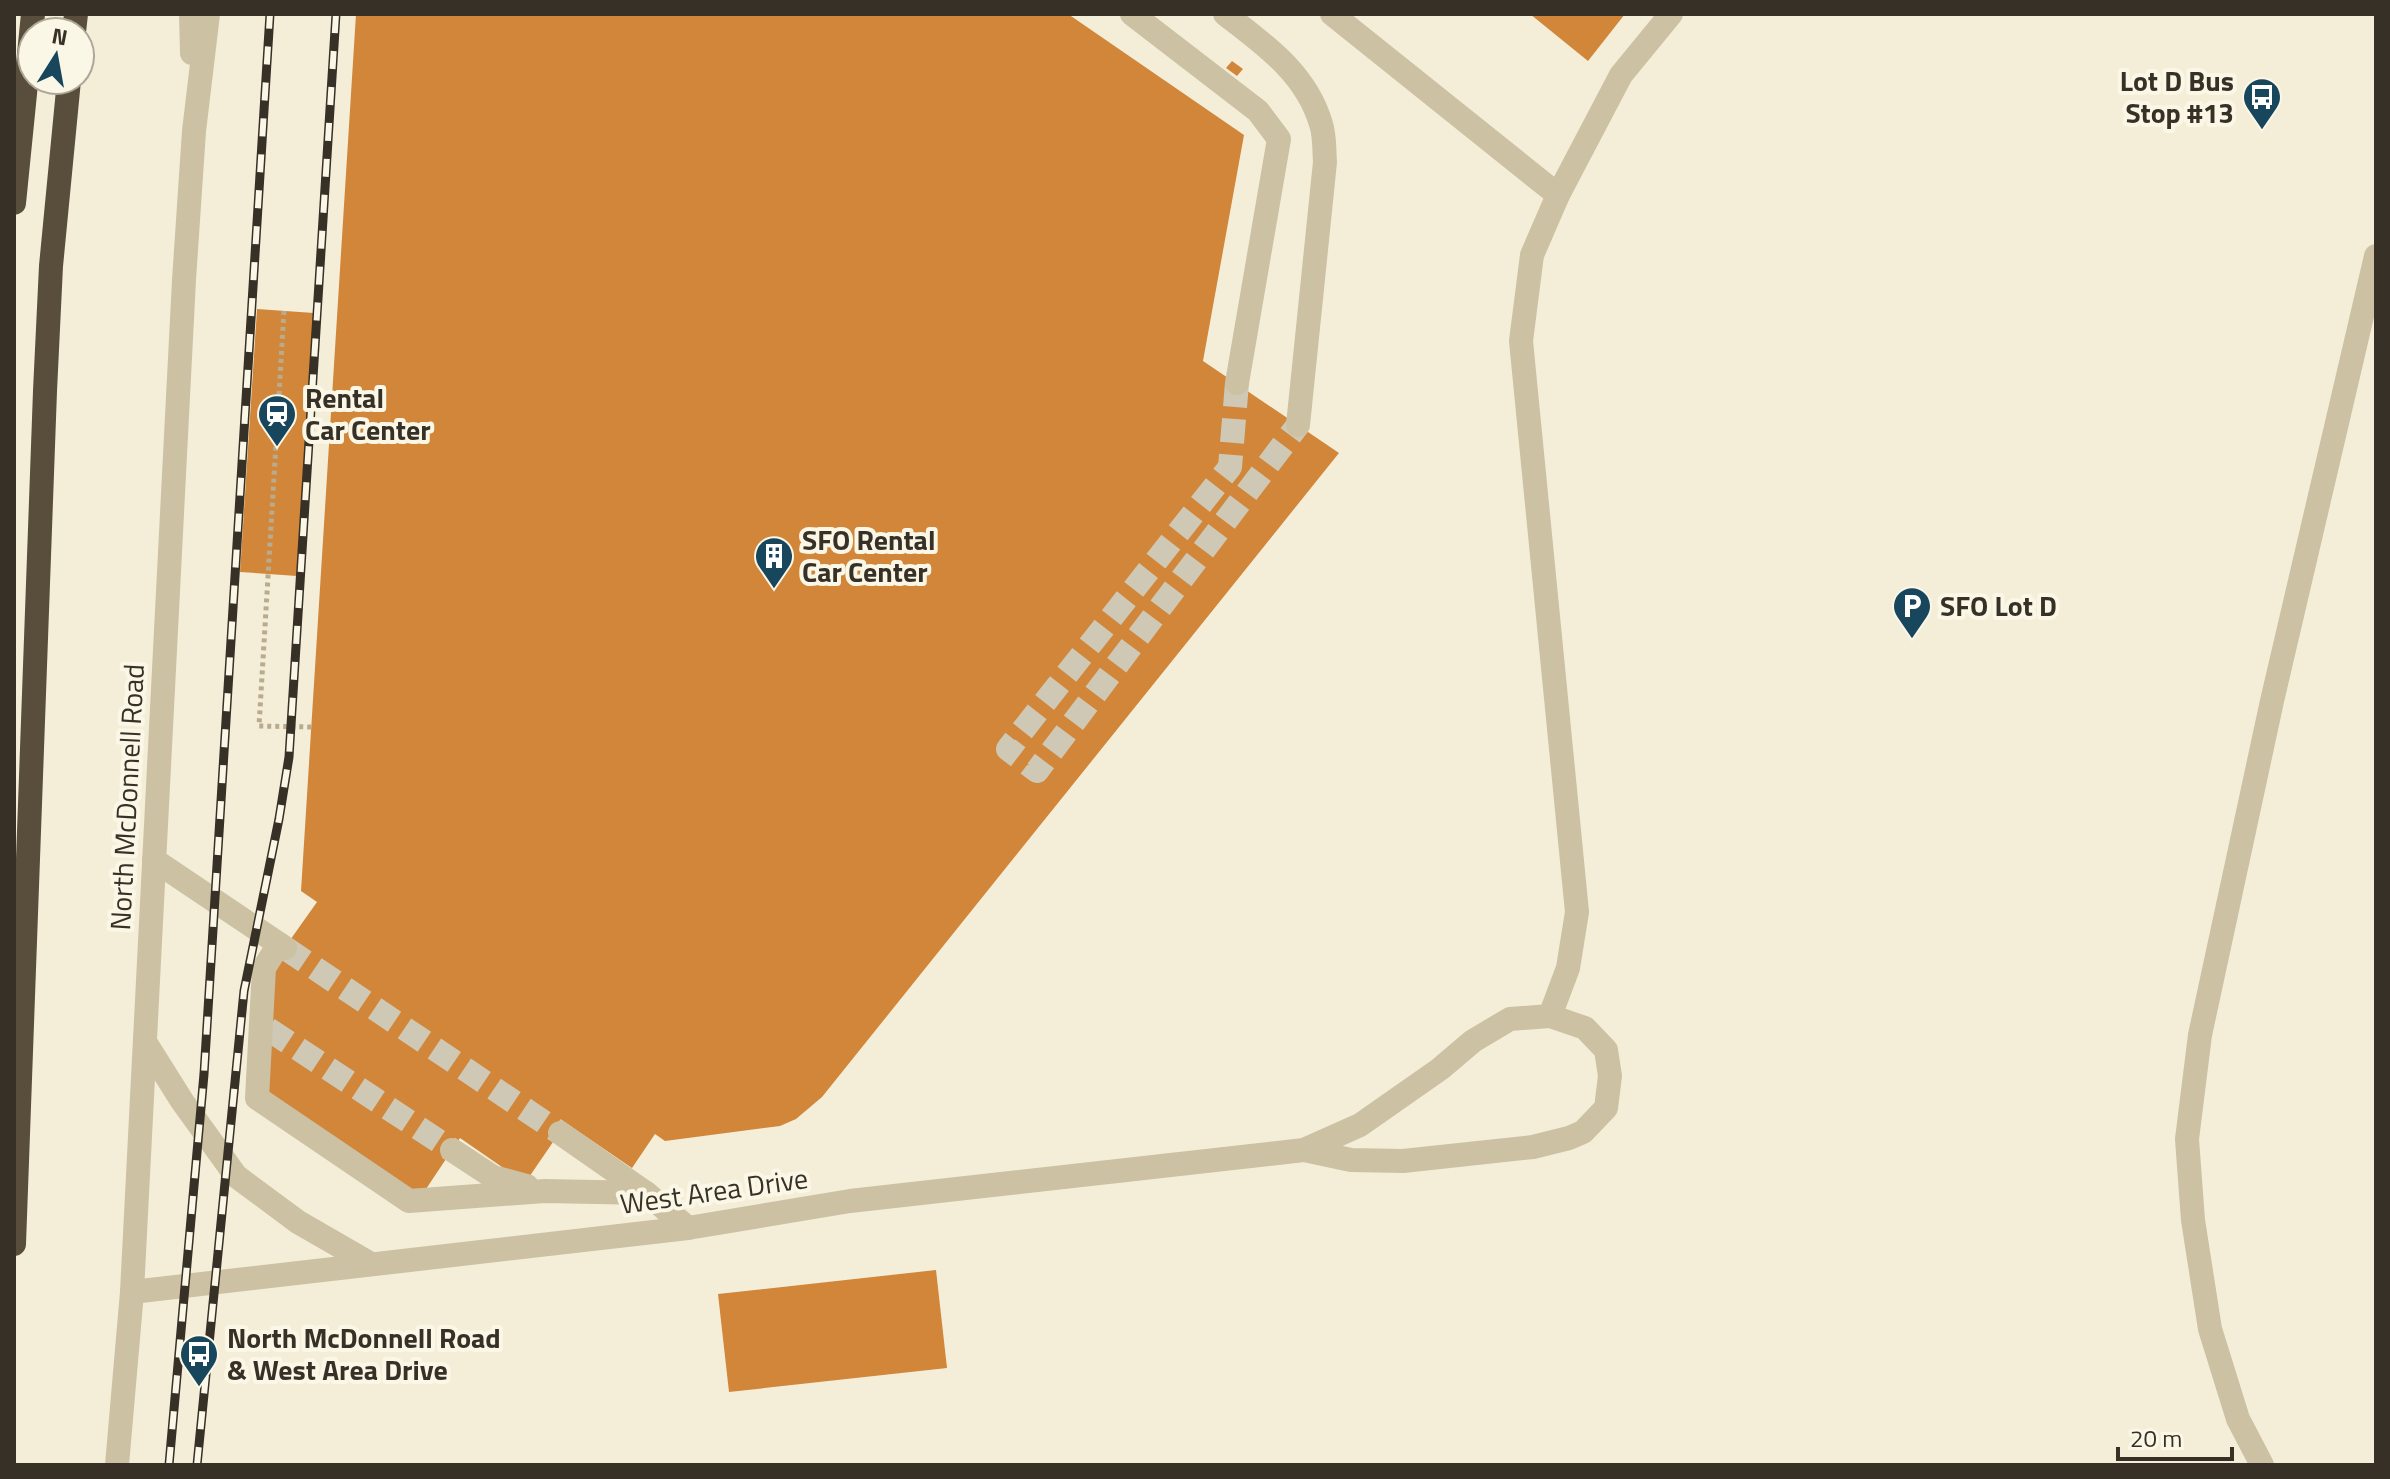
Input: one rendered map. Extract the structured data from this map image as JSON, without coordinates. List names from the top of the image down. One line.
{"streets":{"street":["North McDonnell Road","West Area Drive"]},"crossings":[["North McDonnell Road","West Area Drive"]],"places":{"bus stop":["Lot D Bus Stop #13","North McDonnell Road & West Area Drive"],"station":["Rental Car Center"],"building":["SFO Rental Car Center"],"parking":["SFO Lot D"]},"scale_bar":"20 m","north":"top"}
